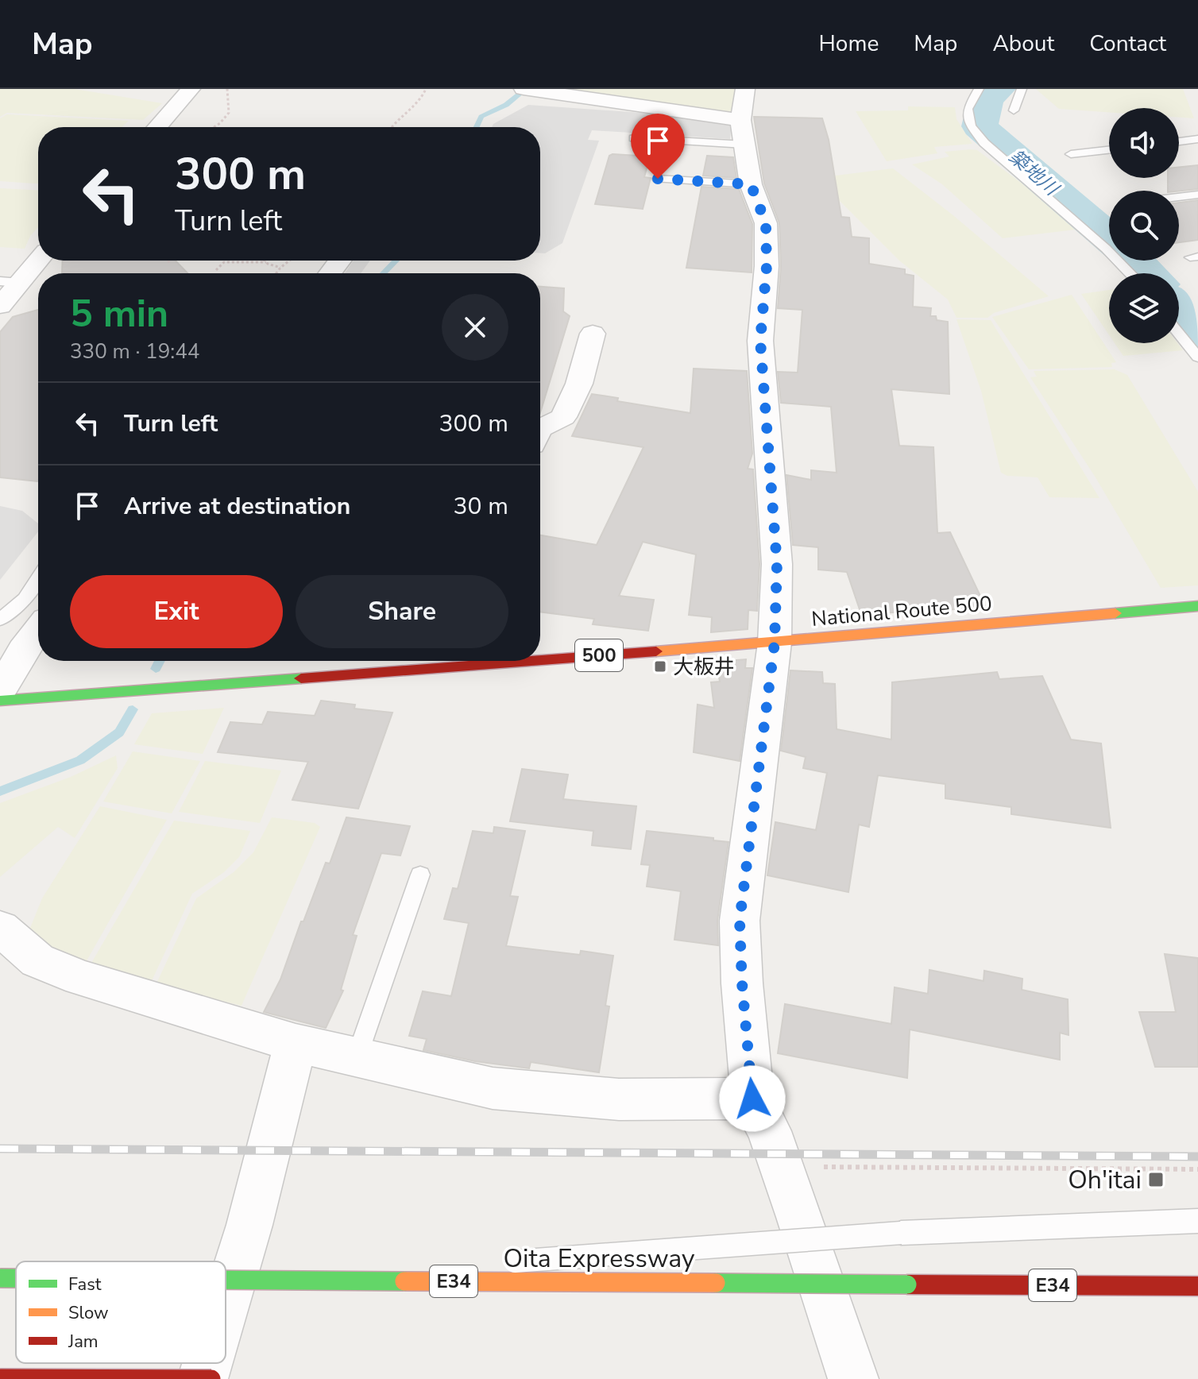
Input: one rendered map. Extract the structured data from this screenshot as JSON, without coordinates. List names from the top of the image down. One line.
{"streets":{"highway":["National Route 500","500","Oita Expressway","E34"]},"water":["築地川"],"places":{"transit":["大板井","Oh'itai"]},"legend":["Fast","Slow","Jam"],"page":{"header":"Map","nav":["Home","Map","About","Contact"],"turn":["300 m","Turn left"],"heading":["5 min","330 m · 19:44"],"list":[{"name":"Turn left","value":"300 m"},{"name":"Arrive at destination","value":"30 m"}],"buttons":["Exit","Share"]}}
